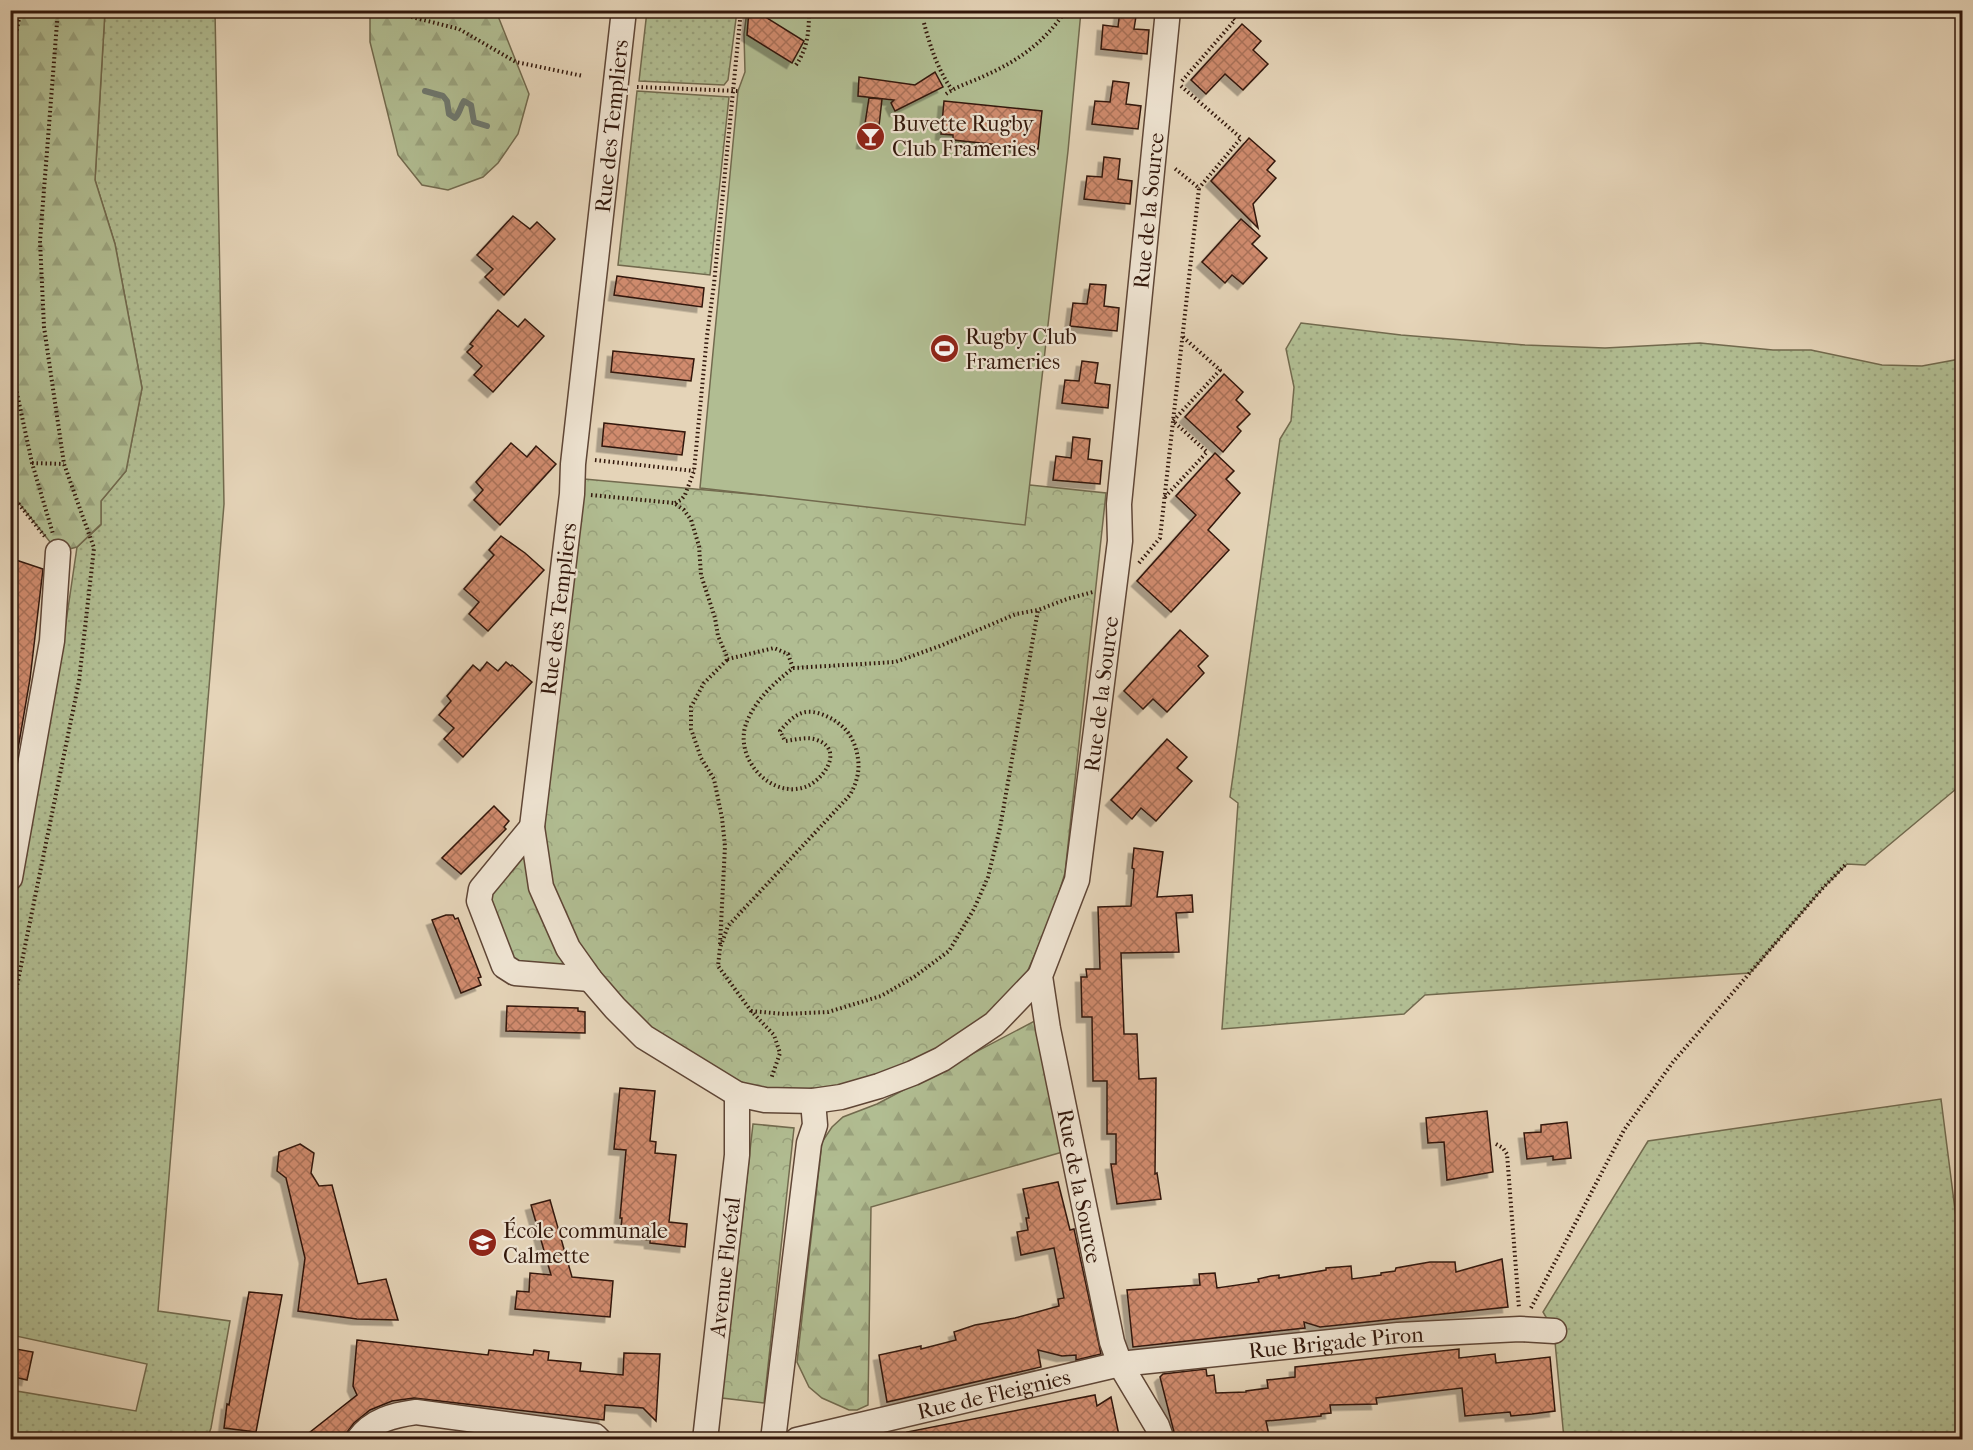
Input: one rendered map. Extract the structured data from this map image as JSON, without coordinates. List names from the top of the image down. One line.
{"streets":{"street":["Rue des Templiers","Rue de la Source","Avenue Floréal","Rue Brigade Piron","Rue de Fleignies"]},"crossings":[["Rue des Templiers","Rue de la Source"],["Rue des Templiers","Avenue Floréal"],["Rue de la Source","Rue Brigade Piron"],["Rue de la Source","Rue de Fleignies"],["Rue Brigade Piron","Rue de Fleignies"]],"places":{"bar":["Buvette Rugby Club Frameries"],"sports":["Rugby Club Frameries"],"school or university":["École communale Calmette"]}}
